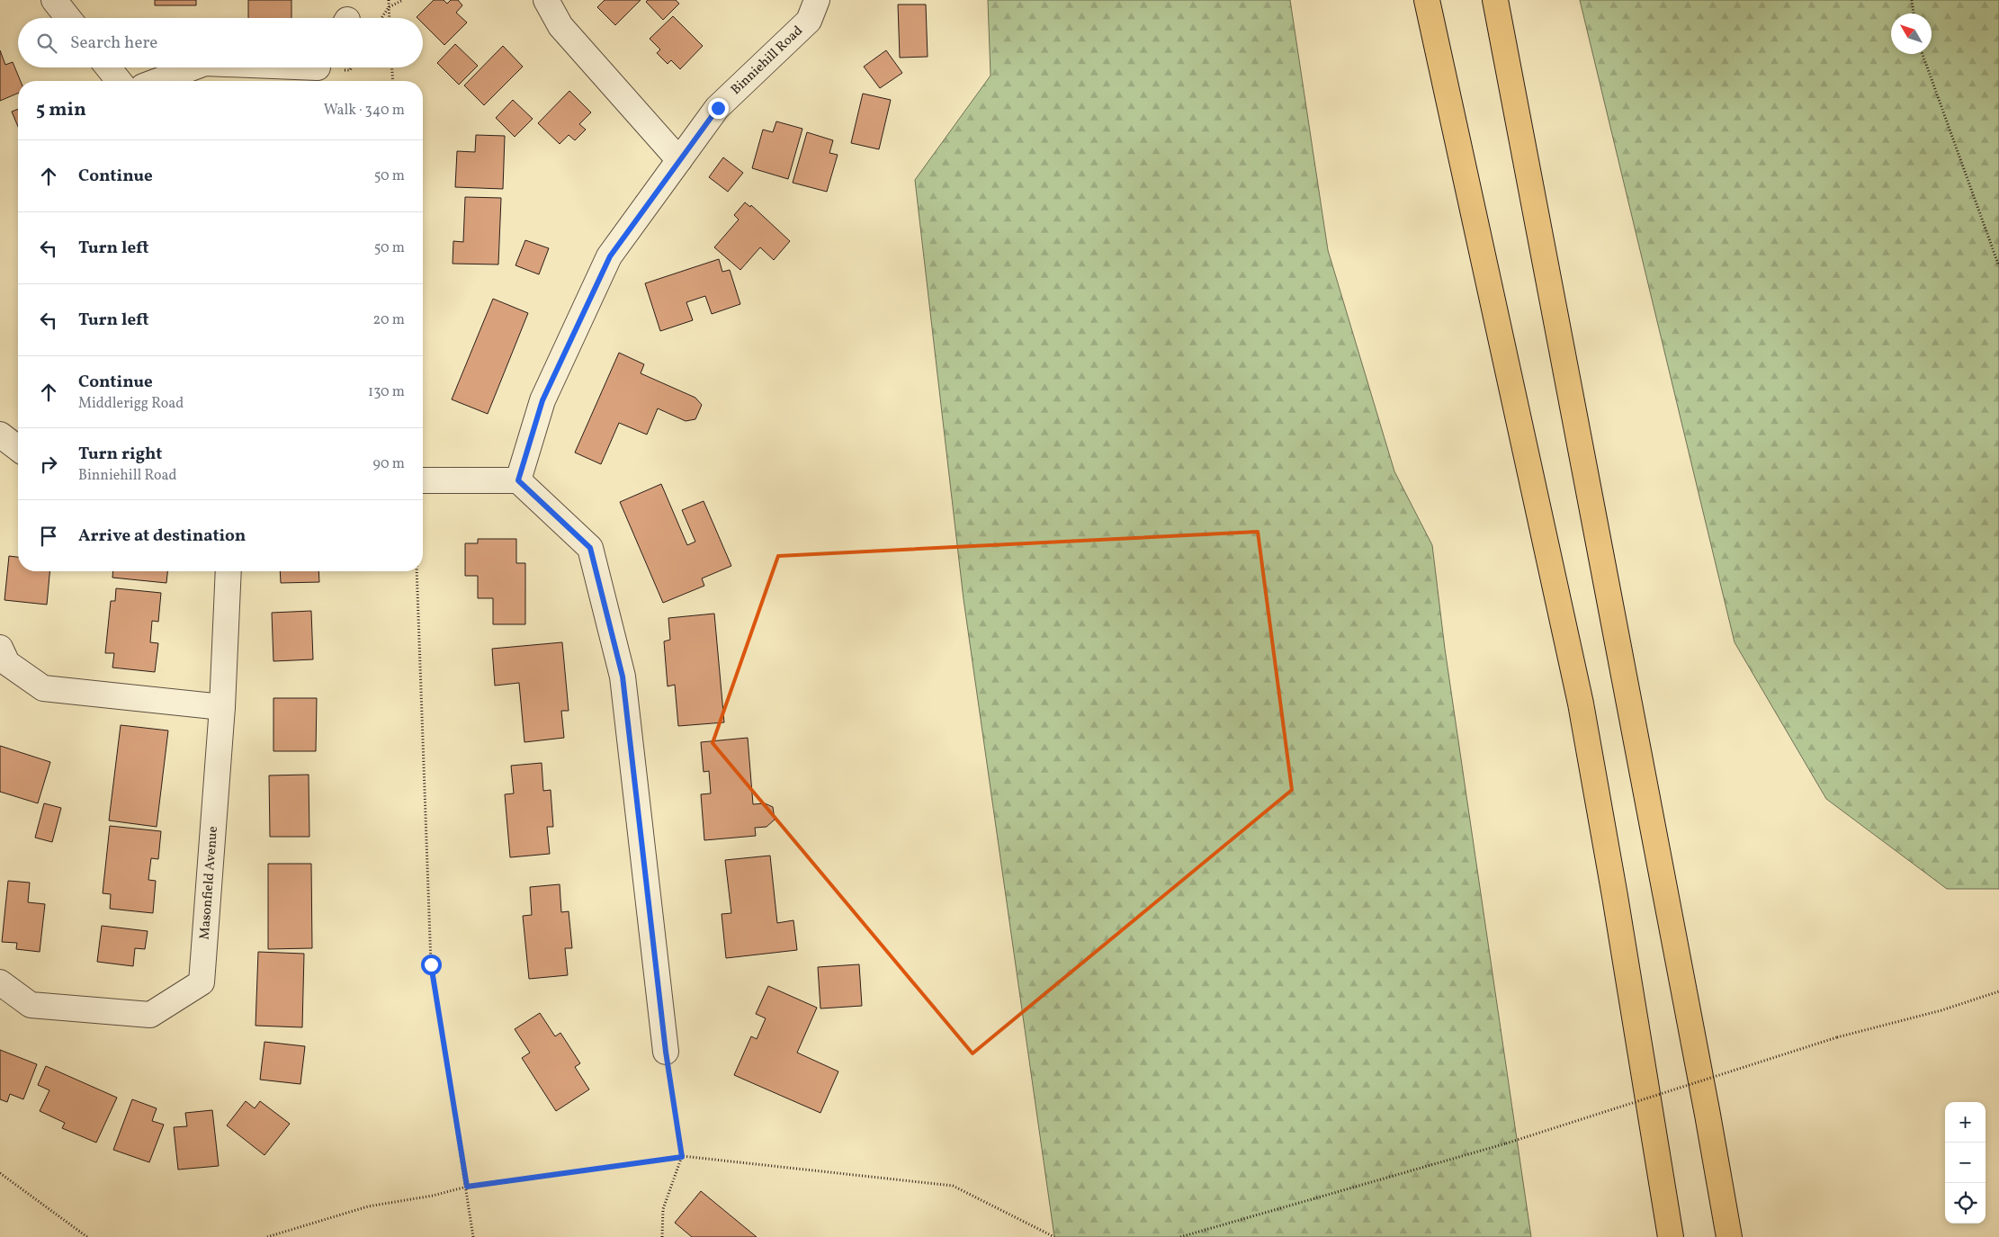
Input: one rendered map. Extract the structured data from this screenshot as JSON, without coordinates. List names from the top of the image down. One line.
{"streets":{"street":["Binniehill Road","Masonfield Avenue"]},"north":"top left","page":{"search":"Search here","heading":["5 min","Walk · 340 m"],"list":[["Continue","50 m"],["Turn left","50 m"],["Turn left","20 m"],["Continue","Middlerigg Road","130 m"],["Turn right","Binniehill Road","90 m"],"Arrive at destination"],"map_buttons":["+","−"]}}
